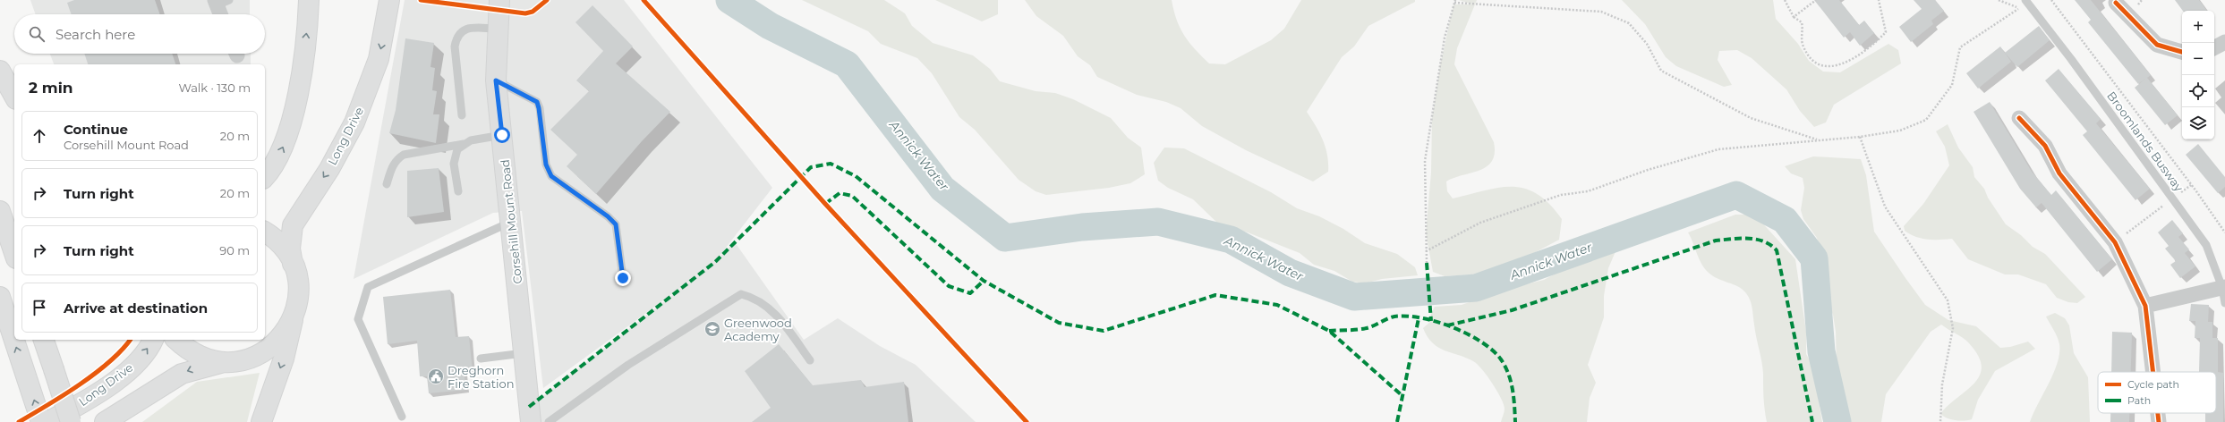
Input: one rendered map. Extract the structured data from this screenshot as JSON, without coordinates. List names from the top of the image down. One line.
{"streets":{"main road":["Long Drive","Corsehill Mount Road"],"lane":["Broomlands Busway"]},"water":["Annick Water"],"places":{"school or university":["Greenwood Academy"],"public building":["Dreghorn Fire Station"]},"legend":["Cycle path","Path"],"page":{"map_buttons":["+","−"],"search":"Search here","heading":["2 min","Walk · 130 m"],"list":[["Continue","Corsehill Mount Road","20 m"],["Turn right","20 m"],["Turn right","90 m"],"Arrive at destination"]}}
